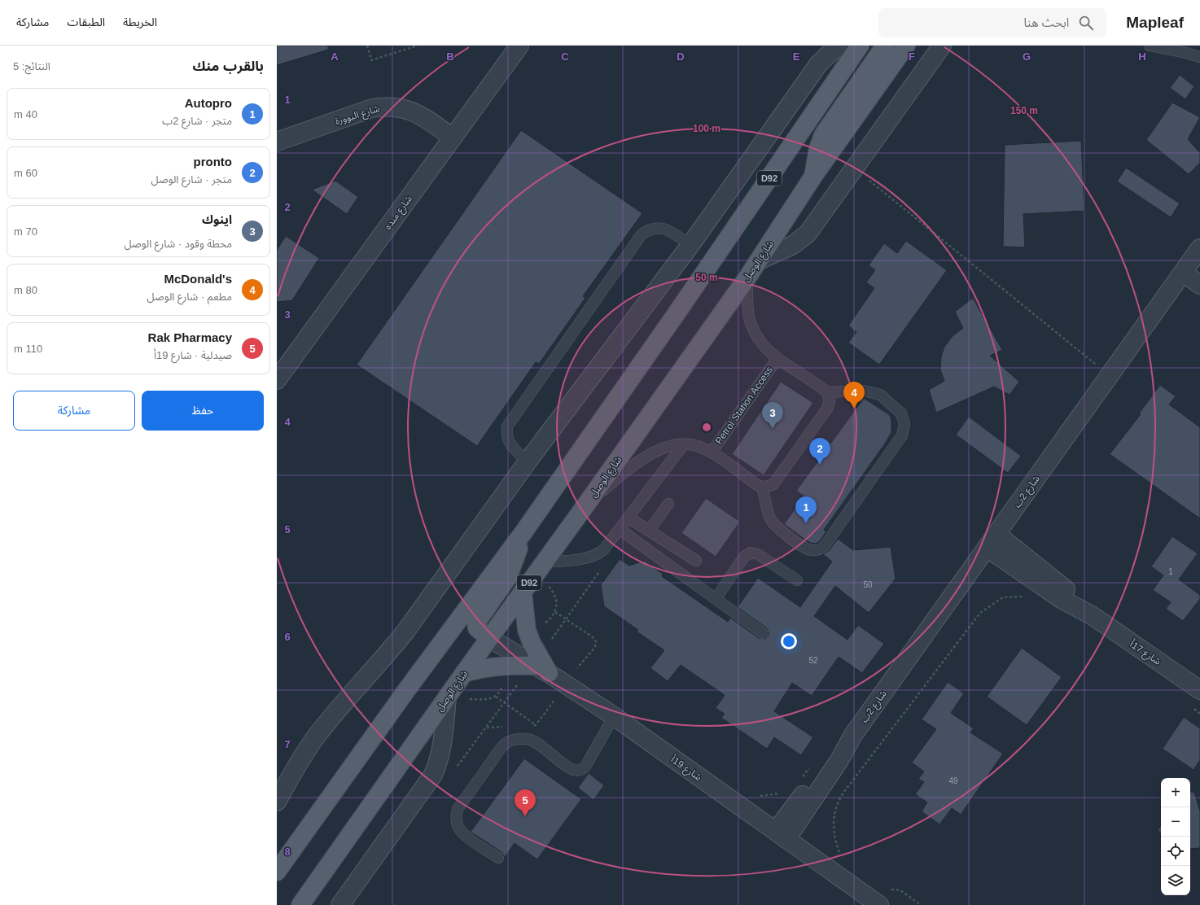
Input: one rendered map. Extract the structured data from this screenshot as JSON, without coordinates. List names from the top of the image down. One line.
{"streets":{"main road":["D92","شارع الوصل"],"street":["شارع البوورة","شارع منده","شارع 2ب","شارع 17أ","شارع 19أ"],"lane":["Petrol Station Access"]},"crossings":[["شارع البوورة","شارع منده"],["شارع الوصل","Petrol Station Access"],["شارع الوصل","شارع 19أ"],["شارع 2ب","شارع 17أ"],["شارع 2ب","شارع 19أ"]],"house_numbers":["1","50","52","49"],"page":{"header":"Mapleaf","search":"ابحث هنا","nav":["الخريطة","الطبقات","مشاركة"],"heading":["بالقرب منك","النتائج: 5"],"list":[{"mark":"1","name":"Autopro","note":"متجر · شارع 2ب","value":"40 m"},{"mark":"2","name":"pronto","note":"متجر · شارع الوصل","value":"60 m"},{"mark":"3","name":"اينوك","note":"محطة وقود · شارع الوصل","value":"70 m"},{"mark":"4","name":"McDonald's","note":"مطعم · شارع الوصل","value":"80 m"},{"mark":"5","name":"Rak Pharmacy","note":"صيدلية · شارع 19أ","value":"110 m"}],"buttons":["حفظ","مشاركة"],"pins":["4","3","2","1","5"],"map_buttons":["+","−"]},"grid":{"columns":["A","B","C","D","E","F","G","H"],"rows":["1","2","3","4","5","6","7","8"]},"rings":["150 m","100 m","50 m"]}
